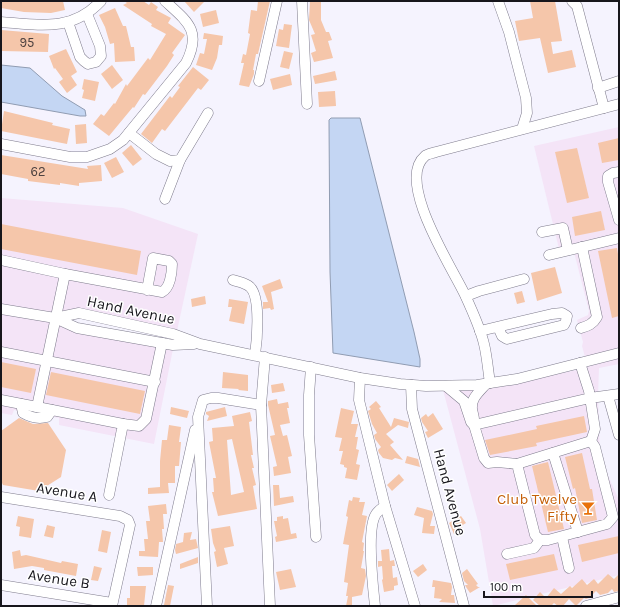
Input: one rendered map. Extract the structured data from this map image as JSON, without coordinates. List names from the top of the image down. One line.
{"streets":{"street":["Hand Avenue","Avenue A","Avenue B"]},"crossings":[["Avenue A","Avenue B"]],"places":{"bar":["Club Twelve Fifty"]},"house_numbers":["95","62"],"scale_bar":"100 m"}
